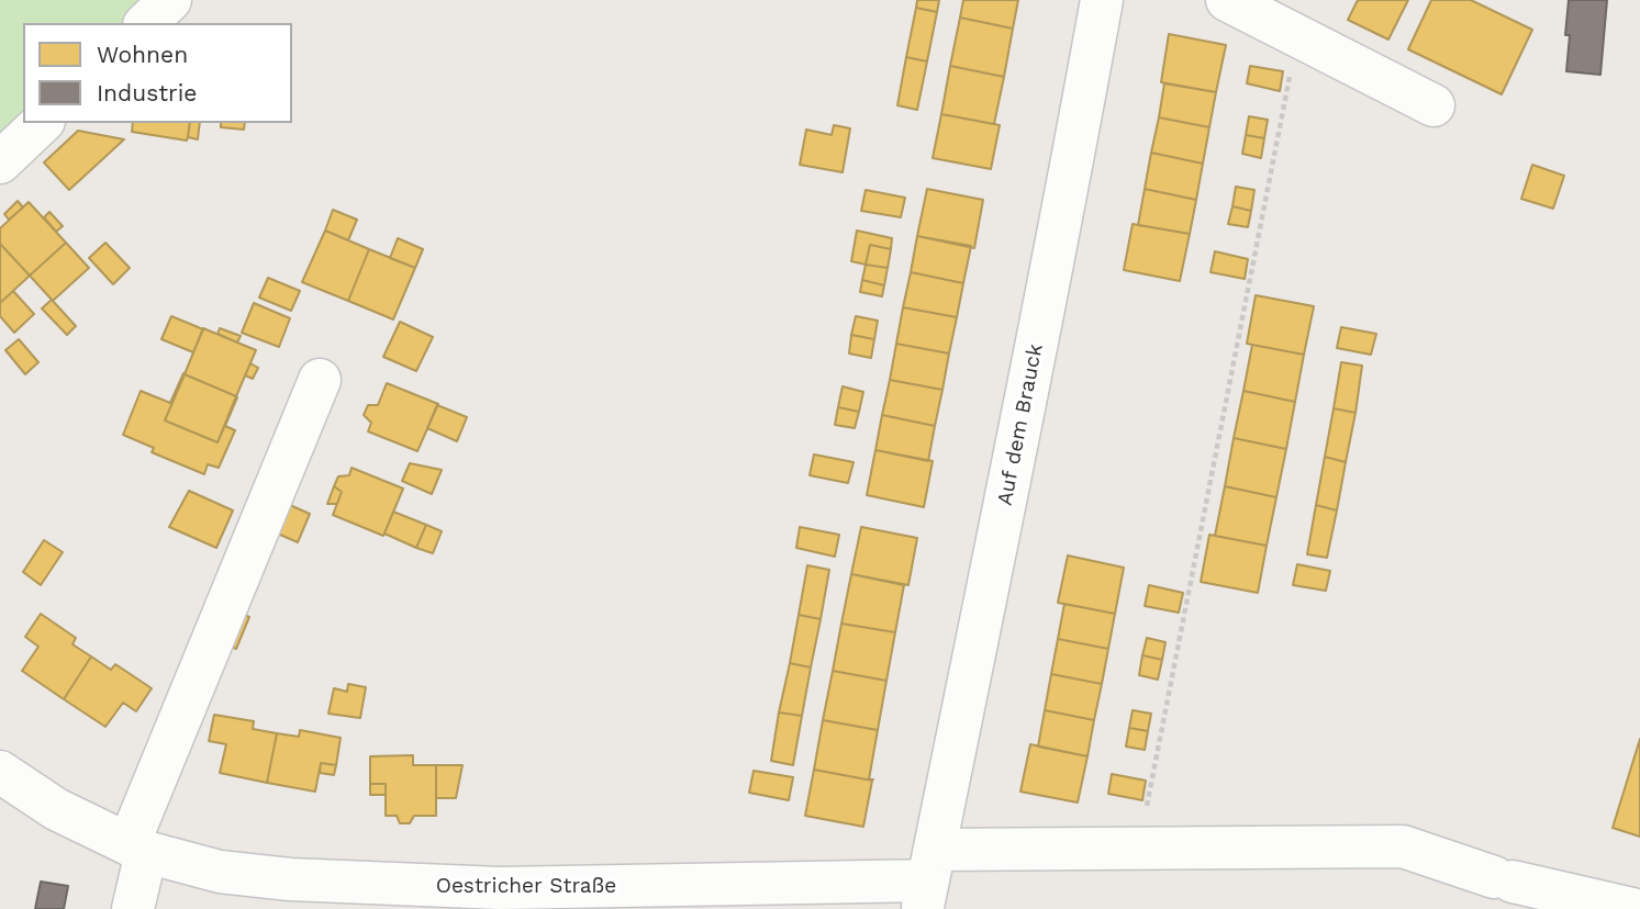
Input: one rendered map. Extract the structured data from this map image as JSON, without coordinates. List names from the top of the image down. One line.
{"streets":{"street":["Auf dem Brauck","Oestricher Straße"]},"crossings":[["Auf dem Brauck","Oestricher Straße"]],"legend":["Wohnen","Industrie"]}
